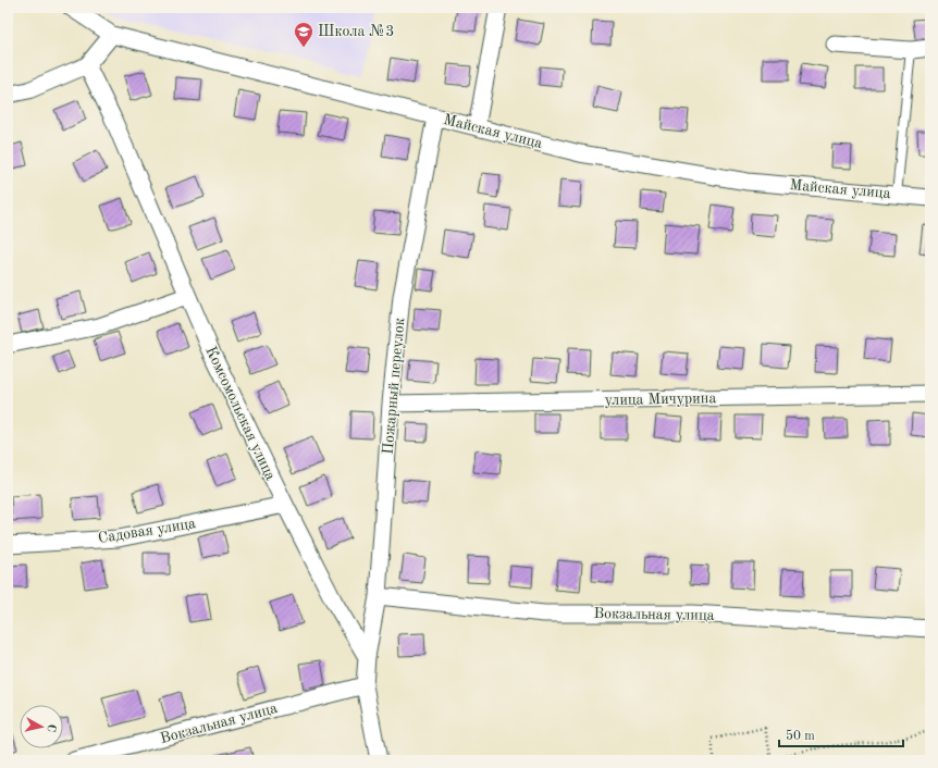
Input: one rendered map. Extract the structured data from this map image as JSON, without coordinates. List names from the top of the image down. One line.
{"streets":{"street":["Майская улица","Пожарный переулок","улица Мичурина","Комсомольская улица","Садовая улица","Вокзальная улица"]},"crossings":[["Майская улица","Пожарный переулок"],["Пожарный переулок","улица Мичурина"],["Пожарный переулок","Комсомольская улица"],["Пожарный переулок","Вокзальная улица"],["Комсомольская улица","Садовая улица"]],"places":{"school or university":["Школа №3"]},"scale_bar":"50 m","north":"right"}
